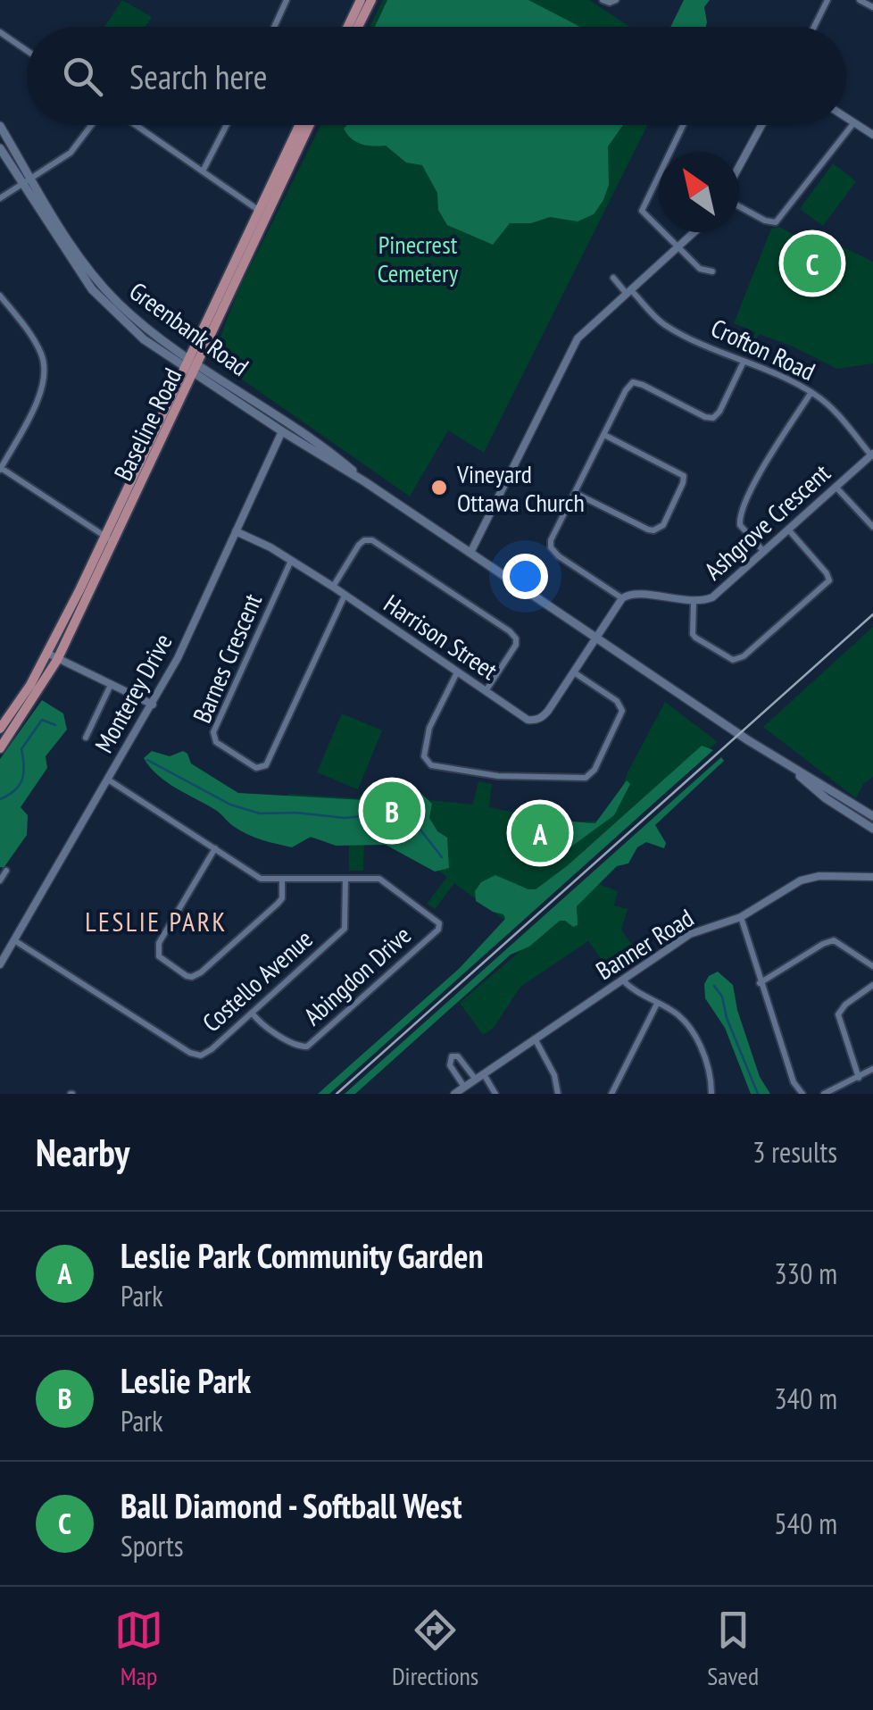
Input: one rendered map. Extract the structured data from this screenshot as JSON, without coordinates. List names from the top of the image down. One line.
{"streets":{"main road":["Greenbank Road","Baseline Road"],"street":["Crofton Road","Ashgrove Crescent","Harrison Street","Barnes Crescent","Monterey Drive","Banner Road","Abingdon Drive","Costello Avenue"]},"crossings":[["Greenbank Road","Baseline Road"],["Greenbank Road","Harrison Street"],["Greenbank Road","Monterey Drive"],["Crofton Road","Ashgrove Crescent"],["Harrison Street","Barnes Crescent"],["Harrison Street","Monterey Drive"],["Monterey Drive","Abingdon Drive"],["Monterey Drive","Costello Avenue"],["Abingdon Drive","Costello Avenue"]],"districts":["LESLIE PARK"],"parks":["Pinecrest Cemetery"],"places":["Vineyard Ottawa Church"],"north":"top left","page":{"search":"Search here","pins":["C","B","A"],"heading":["Nearby","3 results"],"list":[{"mark":"A","name":"Leslie Park Community Garden","note":"Park","value":"330 m"},{"mark":"B","name":"Leslie Park","note":"Park","value":"340 m"},{"mark":"C","name":"Ball Diamond - Softball West","note":"Sports","value":"540 m"}],"nav":["Map","Directions","Saved"]}}
